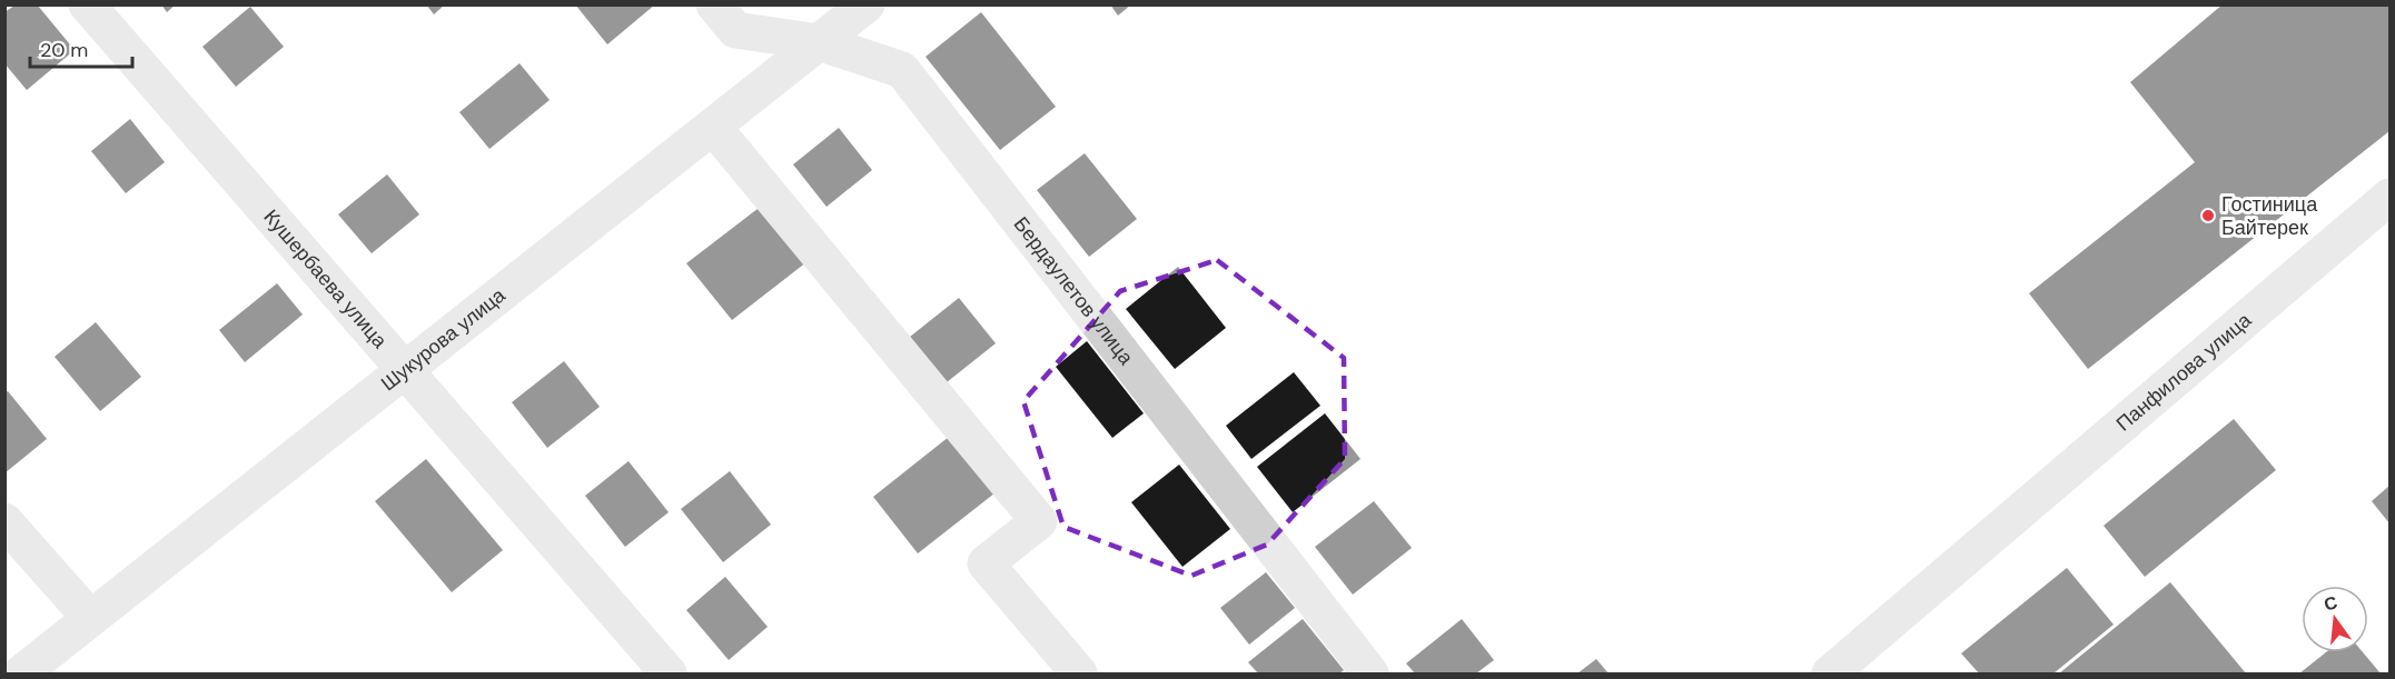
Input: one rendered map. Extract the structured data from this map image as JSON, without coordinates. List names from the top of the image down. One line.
{"streets":{"street":["Кушербаева улица","Бердаулетов улица","Шукурова улица","Панфилова улица"]},"crossings":[["Кушербаева улица","Шукурова улица"],["Бердаулетов улица","Шукурова улица"]],"places":["Гостиница Байтерек"],"scale_bar":"20 m","north":"top"}
